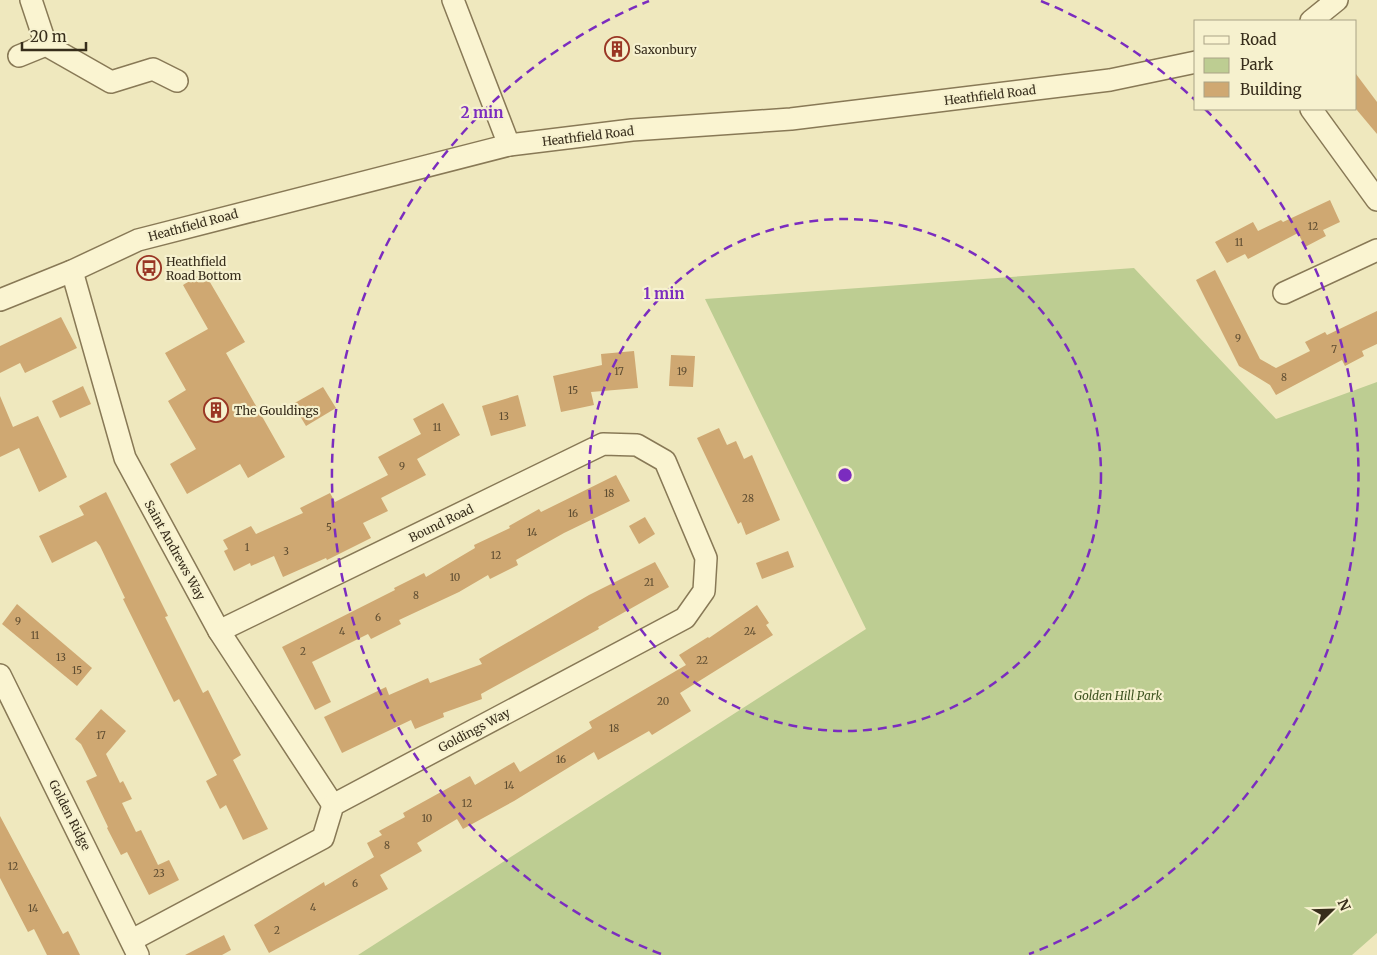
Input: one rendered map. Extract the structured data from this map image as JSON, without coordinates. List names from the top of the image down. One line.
{"streets":{"street":["Heathfield Road","Bound Road","Saint Andrews Way","Goldings Way","Golden Ridge"]},"crossings":[["Heathfield Road","Saint Andrews Way"],["Bound Road","Saint Andrews Way"],["Bound Road","Goldings Way"],["Saint Andrews Way","Goldings Way"]],"parks":["Golden Hill Park"],"places":{"building":["Saxonbury","The Gouldings"],"bus stop":["Heathfield Road Bottom"]},"house_numbers":["12","11","9","7","17","19","8","15","13","11","9","18","28","16","5","14","1","3","12","10","21","8","6","9","4","24","11","2","13","22","15","20","18","17","16","14","12","10","8","12","23","6","4","14","2"],"legend":["Road","Park","Building"],"scale_bar":"20 m","north":"top right","rings":["2 min","1 min"]}
